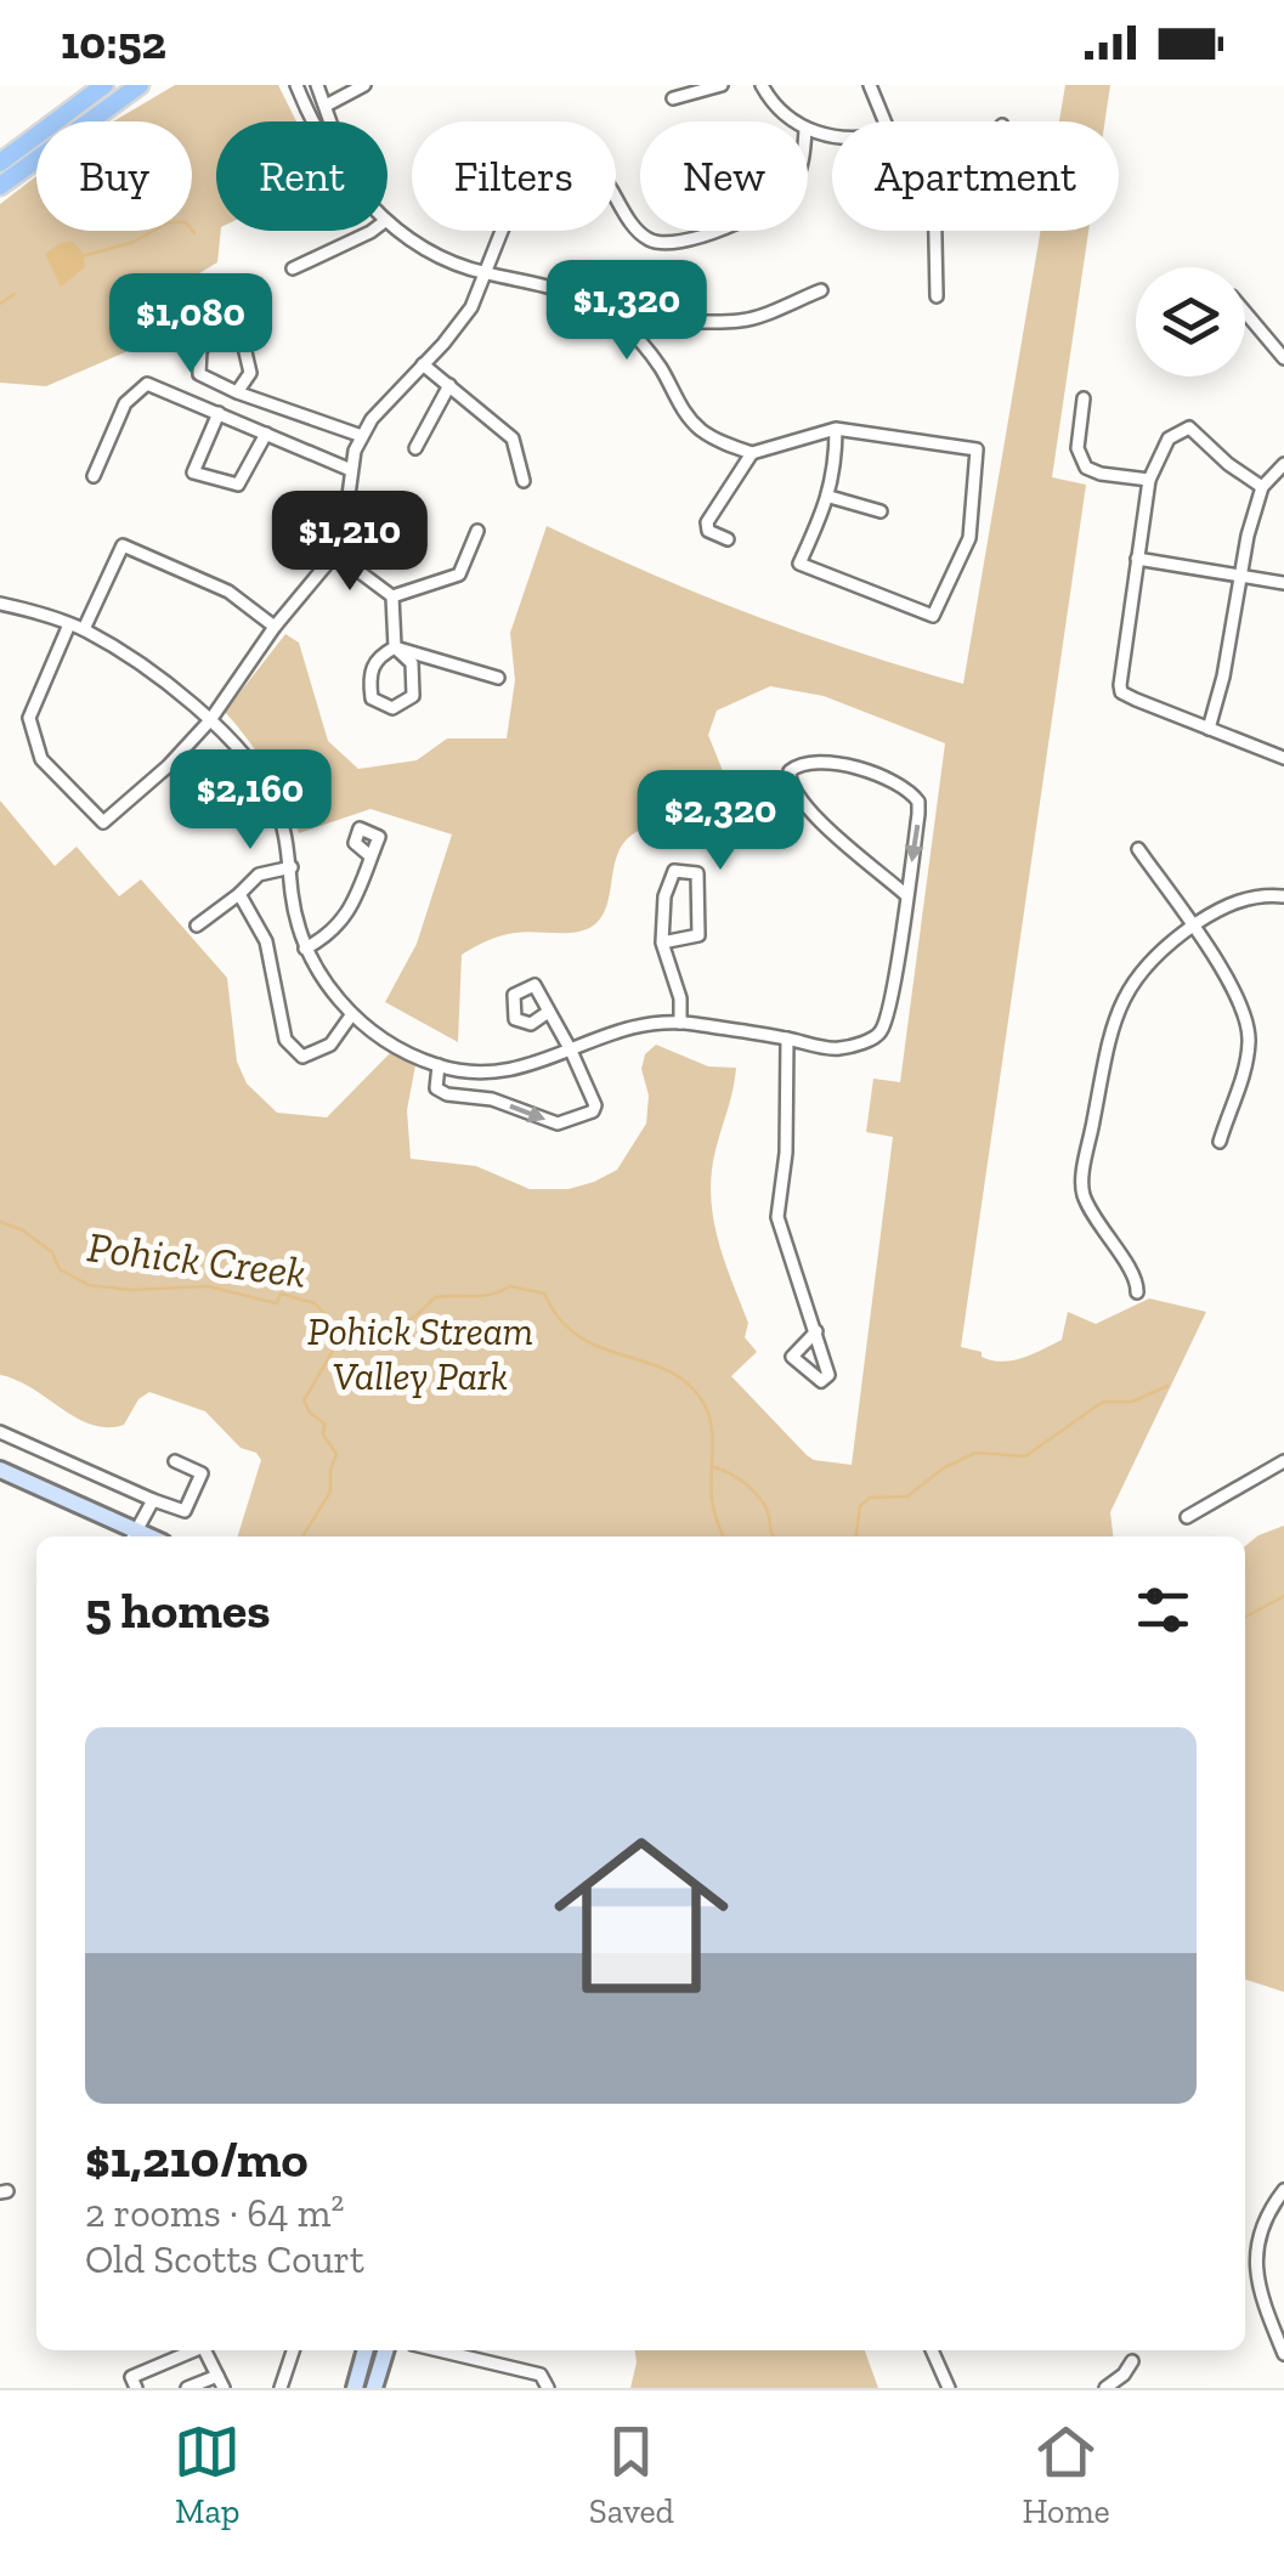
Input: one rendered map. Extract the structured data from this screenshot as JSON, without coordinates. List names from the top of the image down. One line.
{"water":["Pohick Creek"],"parks":["Pohick Stream Valley Park"],"page":{"status":"10:52","chip":["Buy","Rent","Filters","New","Apartment"],"price":["$1,320","$1,080","$1,210","$2,160","$2,320"],"heading":"5 homes","list":[{"name":"$1,210/mo","note":"2 rooms · 64 m² · Old Scotts Court"}],"tabs":["Map","Saved","Home"]}}
